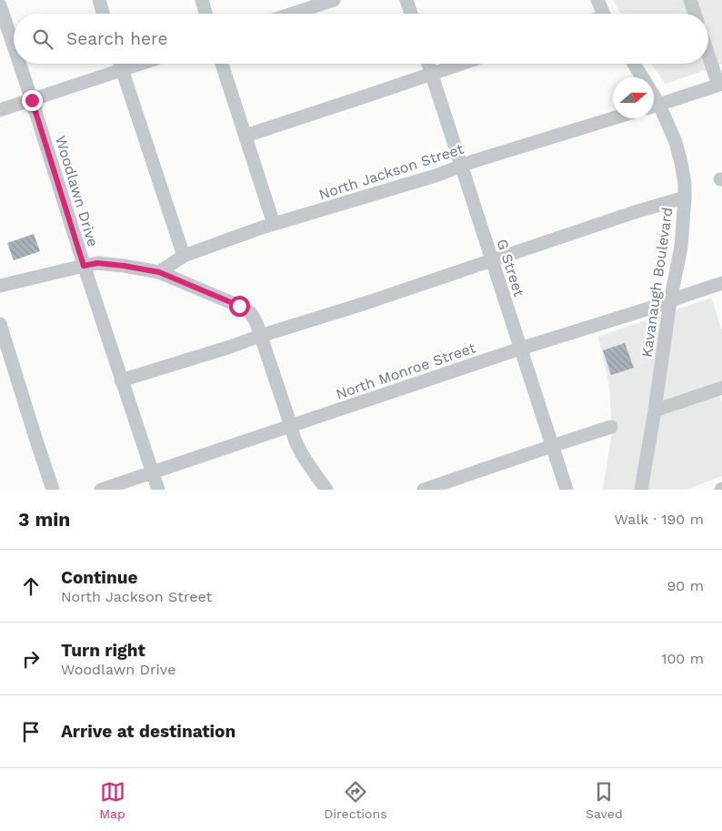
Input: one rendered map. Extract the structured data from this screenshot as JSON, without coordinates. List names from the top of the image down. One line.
{"streets":{"street":["North Jackson Street","Woodlawn Drive","G Street","Kavanaugh Boulevard","North Monroe Street"]},"crossings":[["North Jackson Street","G Street"],["Woodlawn Drive","North Monroe Street"],["G Street","North Monroe Street"],["Kavanaugh Boulevard","North Monroe Street"]],"north":"right","page":{"search":"Search here","heading":["3 min","Walk · 190 m"],"list":[["Continue","North Jackson Street","90 m"],["Turn right","Woodlawn Drive","100 m"],"Arrive at destination"],"nav":["Map","Directions","Saved"]}}
